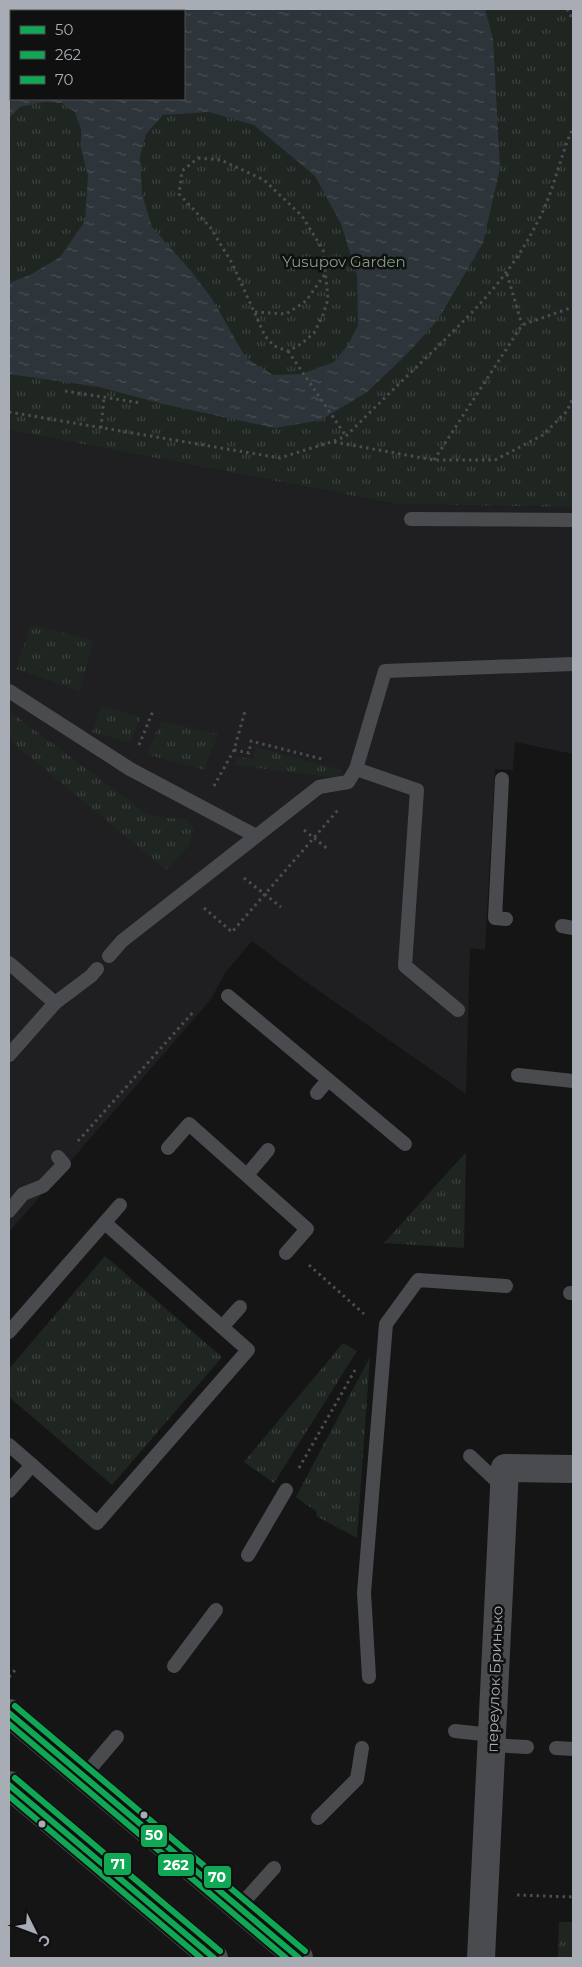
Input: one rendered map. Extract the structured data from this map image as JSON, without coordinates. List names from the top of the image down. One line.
{"streets":{"street":["переулок Бринько"]},"parks":["Yusupov Garden"],"lines":["transit line 70","transit line 50","transit line 262","transit line 71"],"legend":["50","262","70"],"north":"bottom right"}
